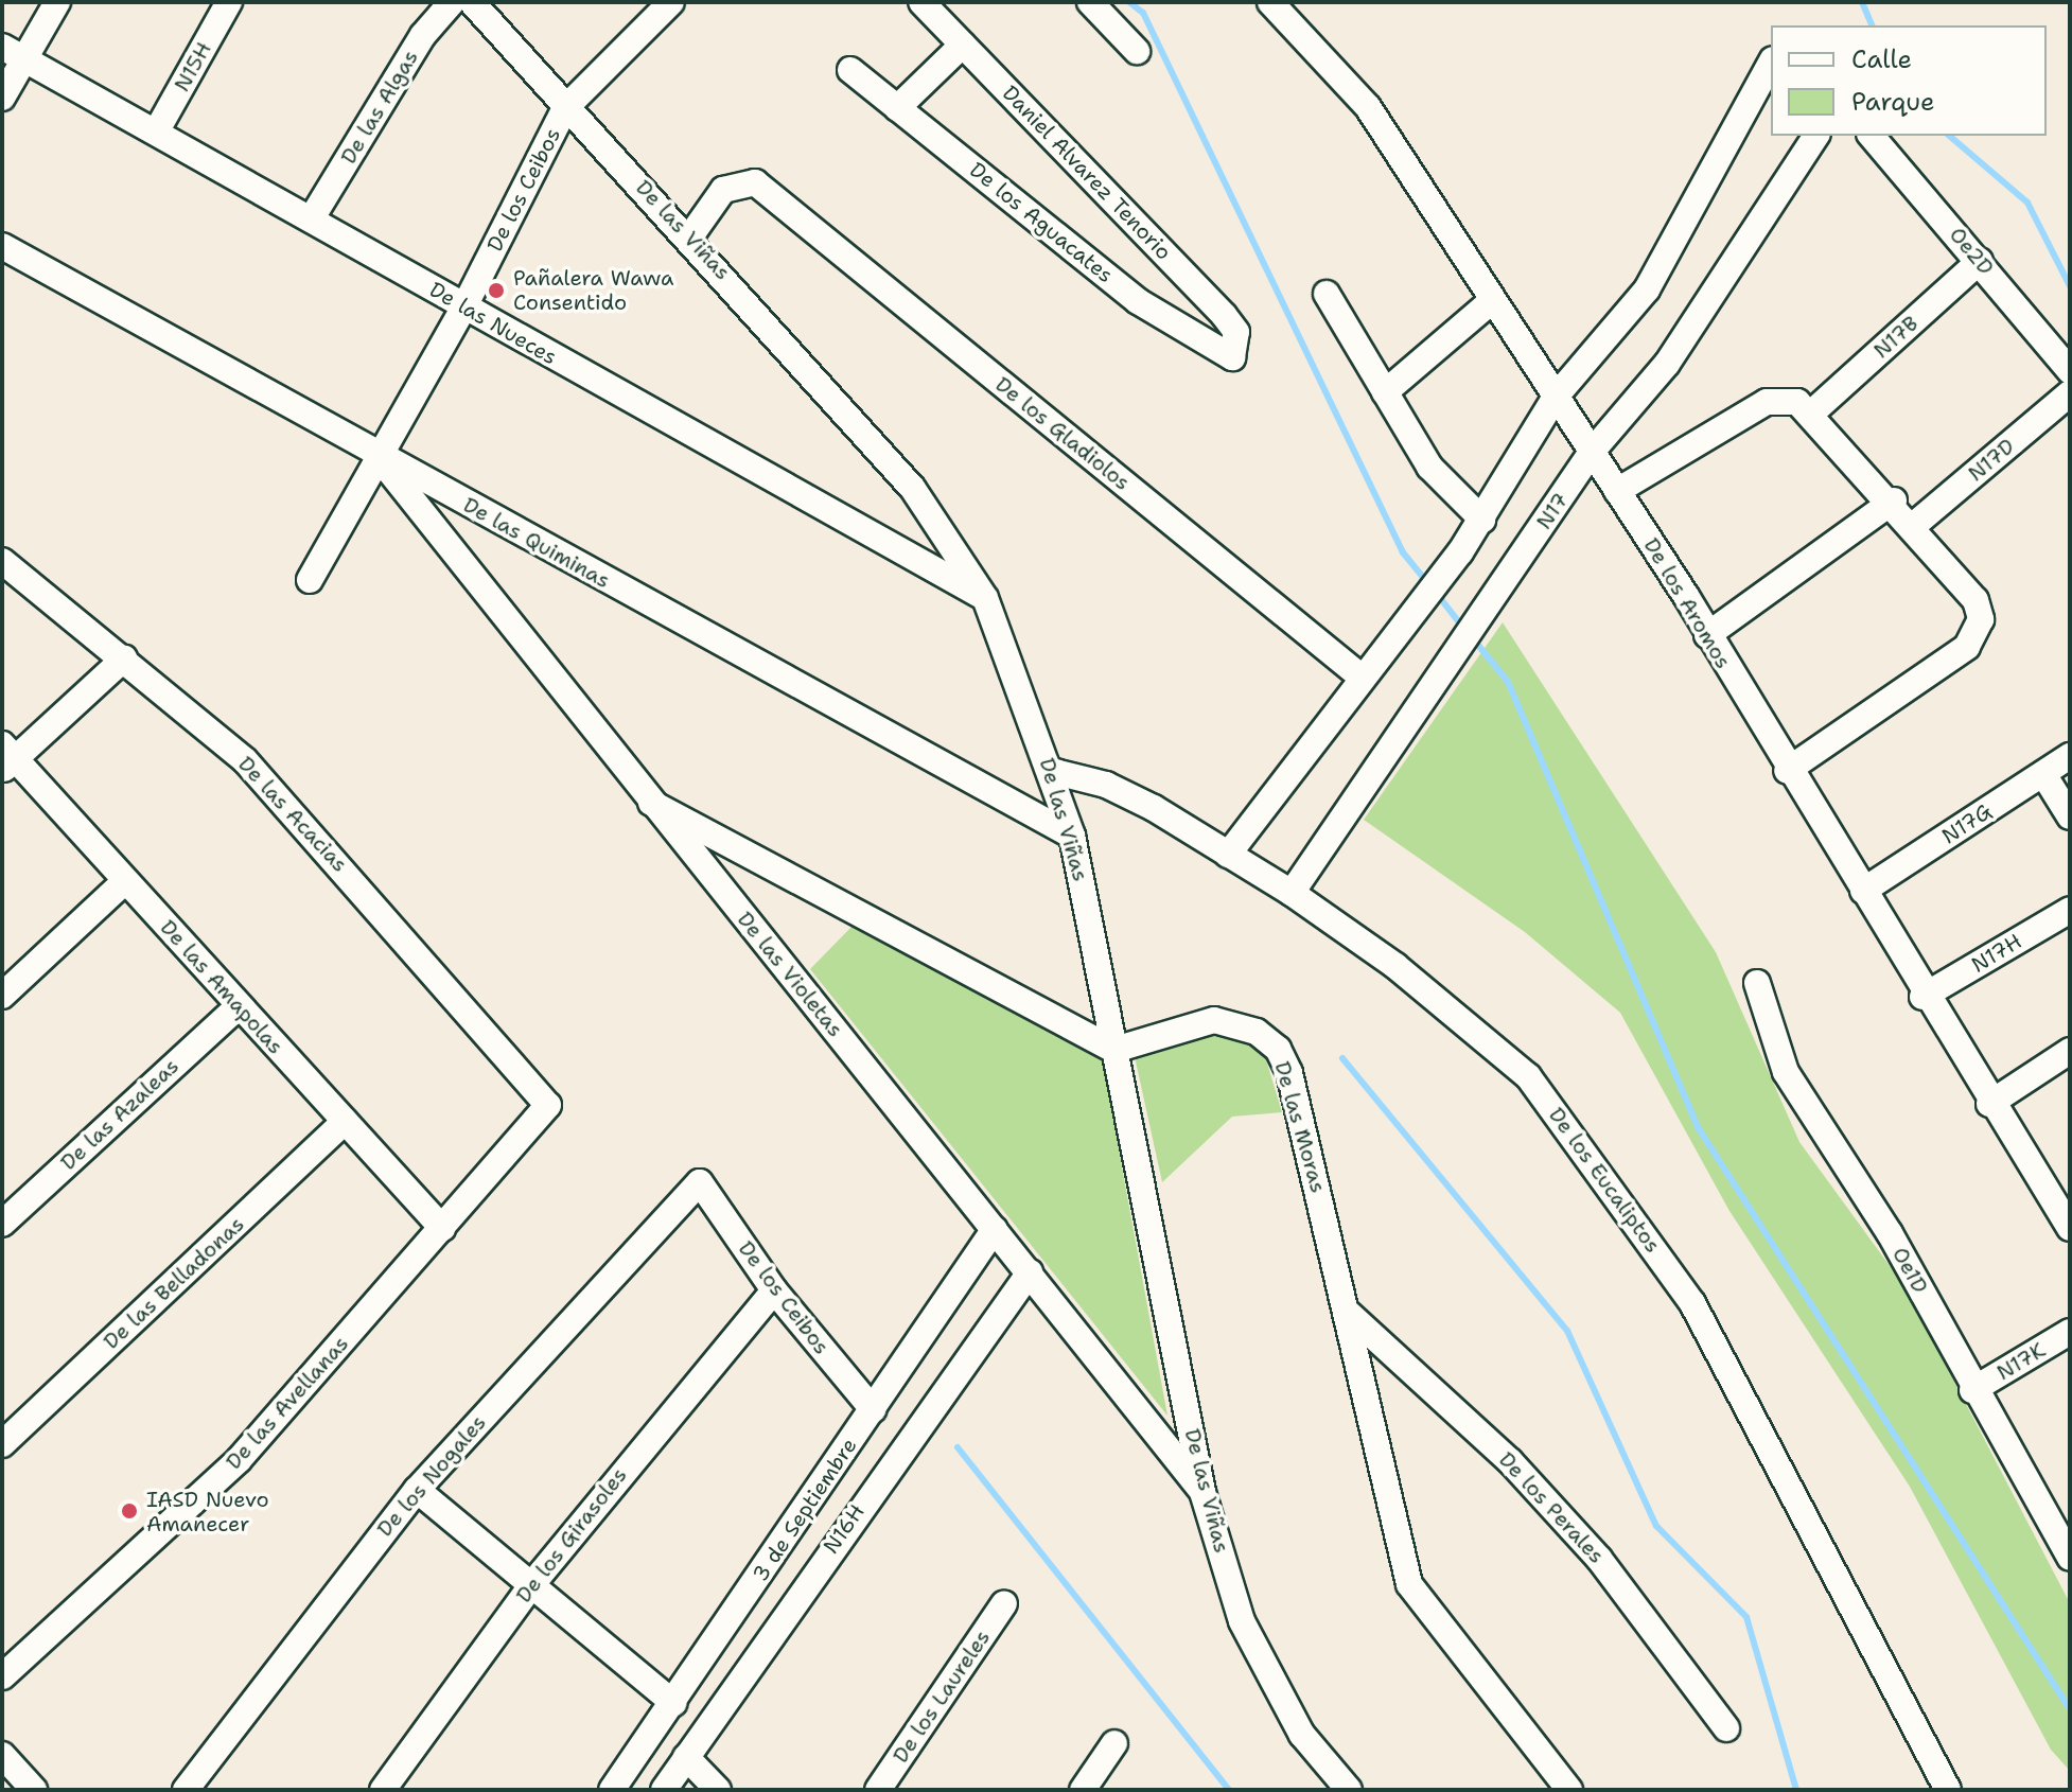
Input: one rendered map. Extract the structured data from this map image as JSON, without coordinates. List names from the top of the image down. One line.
{"streets":{"street":["N15H","De las Algas","Daniel Alvarez Tenorio","De los Ceibos","De los Aguacates","De las Viñas","Oe2D","De las Nueces","N17B","De los Gladiolos","N17D","N17","De las Quiminas","De los Aromos","De las Acacias","N17G","N17H","De las Violetas","De las Amapolas","De las Azaleas","De las Moras","De los Eucaliptos","Oe1D","De las Belladonas","N17K","De las Avellanas","De los Nogales","De los Perales","3 de Septiembre","N16H","De los Girasoles","De los Laureles"]},"crossings":[["N15H","De las Nueces"],["De las Algas","De las Nueces"],["Daniel Alvarez Tenorio","De los Aguacates"],["De los Ceibos","De las Viñas"],["De los Ceibos","De las Nueces"],["De los Ceibos","De las Quiminas"],["De los Ceibos","De las Violetas"],["De los Ceibos","De los Nogales"],["De los Ceibos","3 de Septiembre"],["De los Ceibos","De los Girasoles"],["De las Viñas","De las Nueces"],["De las Viñas","De los Gladiolos"],["De las Viñas","De las Quiminas"],["De las Viñas","De las Violetas"],["De las Viñas","De las Moras"],["De las Viñas","De los Eucaliptos"],["Oe2D","N17B"],["N17","De los Aromos"],["N17","De los Eucaliptos"],["De las Quiminas","De las Violetas"],["De los Aromos","N17G"],["De los Aromos","N17H"],["De las Acacias","De las Avellanas"],["De las Violetas","3 de Septiembre"],["De las Violetas","N16H"],["De las Amapolas","De las Azaleas"],["De las Amapolas","De las Belladonas"],["De las Amapolas","De las Avellanas"],["De las Moras","De los Perales"],["Oe1D","N17K"]],"places":["Pañalera Wawa Consentido","IASD Nuevo Amanecer"],"legend":["Calle","Parque"]}
